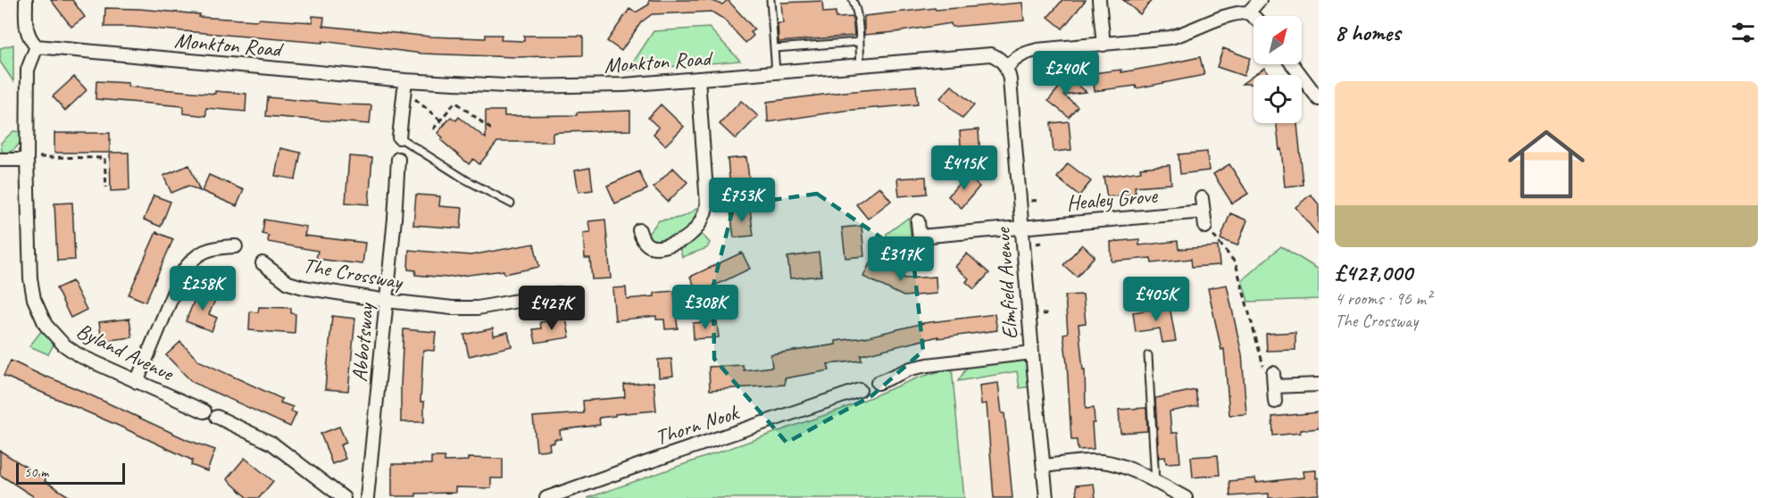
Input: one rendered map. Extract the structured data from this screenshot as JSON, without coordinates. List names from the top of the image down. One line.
{"streets":{"street":["Monkton Road","Healey Grove","The Crossway","Elmfield Avenue","Abbotsway","Byland Avenue","Thorn Nook"]},"crossings":[["Monkton Road","Elmfield Avenue"],["Monkton Road","Byland Avenue"],["Healey Grove","Elmfield Avenue"],["The Crossway","Abbotsway"]],"scale_bar":"50 m","north":"top right","page":{"heading":"8 homes","price":["£240K","£415K","£753K","£317K","£258K","£405K","£308K","£427K"],"list":[{"name":"£427,000","note":"4 rooms · 96 m² · The Crossway"}],"scale":"50 m"}}
